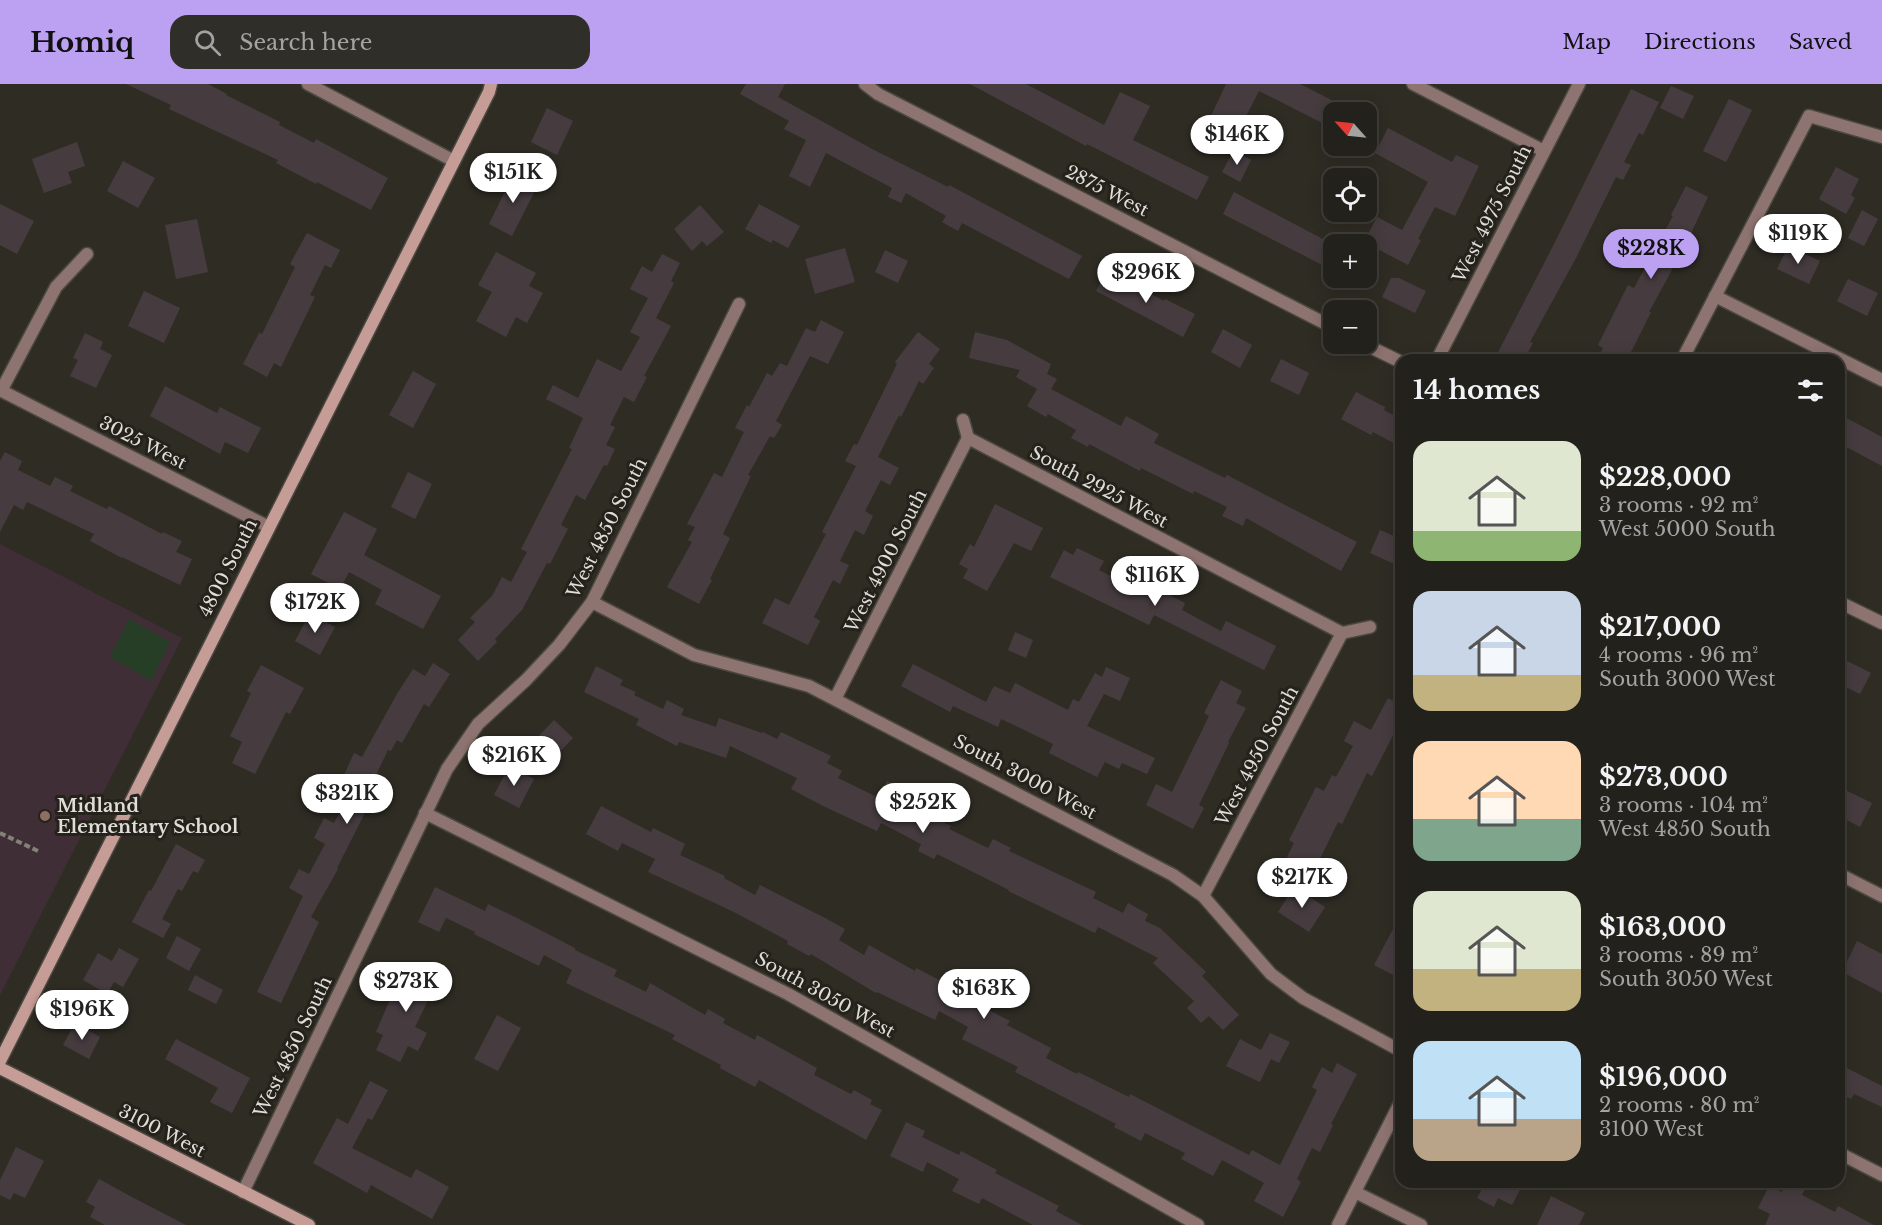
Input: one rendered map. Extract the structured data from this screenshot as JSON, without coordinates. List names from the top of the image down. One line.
{"streets":{"main road":["4800 South","3100 West"],"street":["2875 West","West 4975 South","3025 West","South 2925 West","West 4850 South","West 4900 South","West 4950 South","South 3000 West","South 3050 West"]},"crossings":[["3025 West","4800 South"],["South 2925 West","West 4900 South"],["South 2925 West","West 4950 South"],["West 4850 South","South 3000 West"],["West 4850 South","South 3050 West"],["West 4850 South","3100 West"],["West 4900 South","South 3000 West"],["West 4950 South","South 3000 West"]],"places":["Midland Elementary School"],"north":"top left","page":{"header":"Homiq","search":"Search here","nav":["Map","Directions","Saved"],"map_buttons":["+","−"],"price":["$146K","$151K","$119K","$228K","$296K","$116K","$172K","$216K","$321K","$252K","$217K","$273K","$163K","$196K"],"heading":"14 homes","list":[{"name":"$228,000","note":"3 rooms · 92 m² · West 5000 South"},{"name":"$217,000","note":"4 rooms · 96 m² · South 3000 West"},{"name":"$273,000","note":"3 rooms · 104 m² · West 4850 South"},{"name":"$163,000","note":"3 rooms · 89 m² · South 3050 West"},{"name":"$196,000","note":"2 rooms · 80 m² · 3100 West"}]}}
